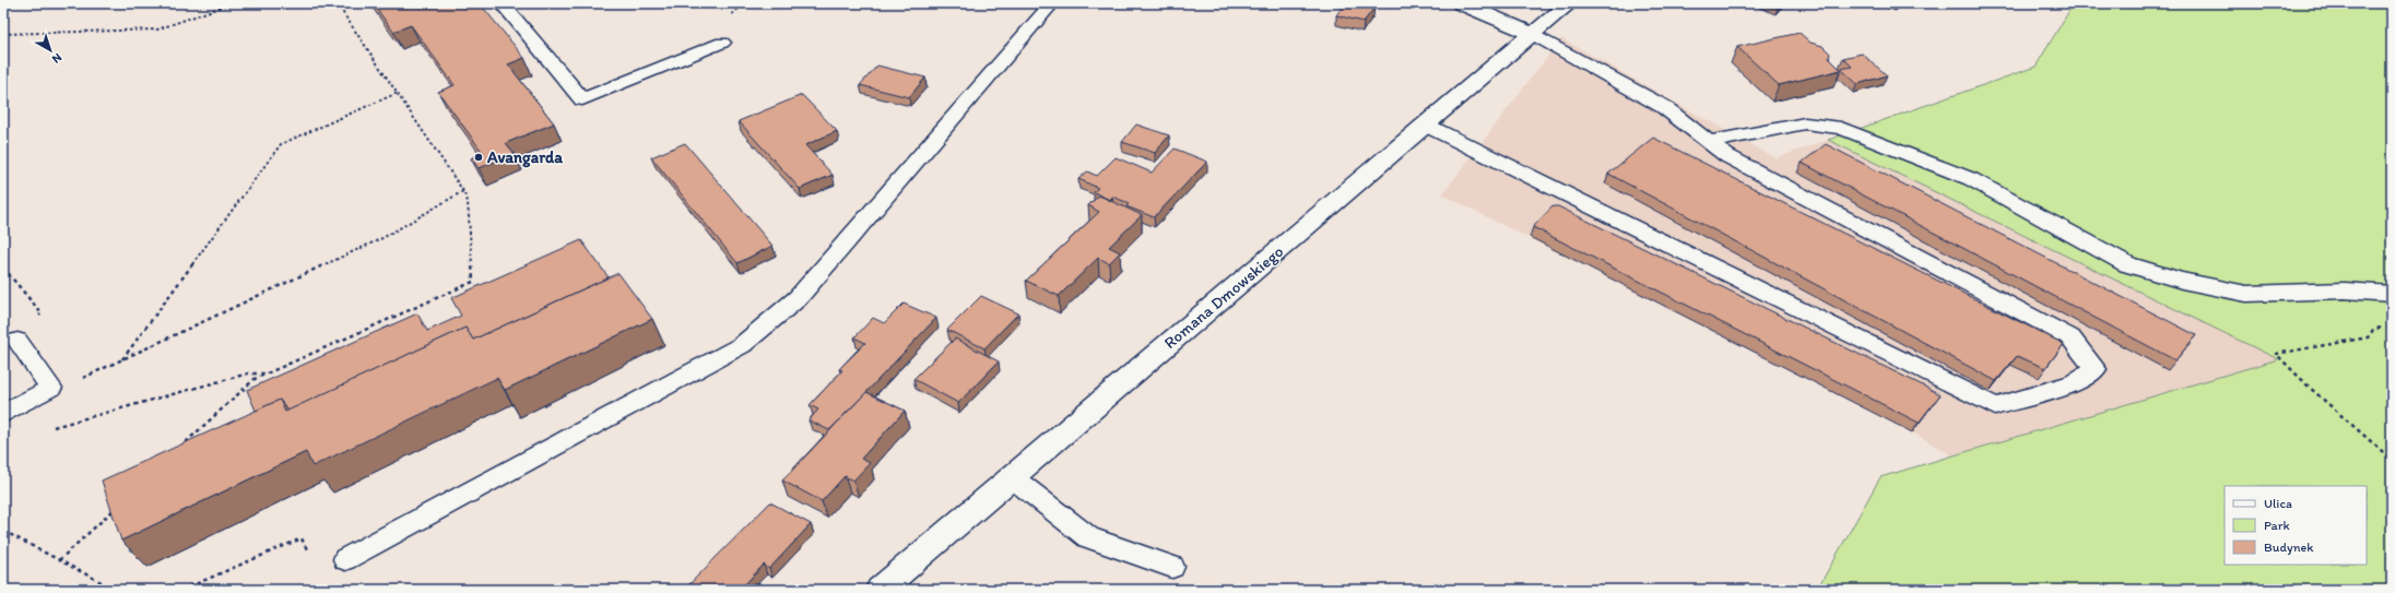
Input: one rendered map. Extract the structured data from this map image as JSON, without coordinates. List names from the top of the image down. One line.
{"streets":{"street":["Romana Dmowskiego"]},"places":["Avangarda"],"legend":["Ulica","Park","Budynek"],"north":"bottom right"}
